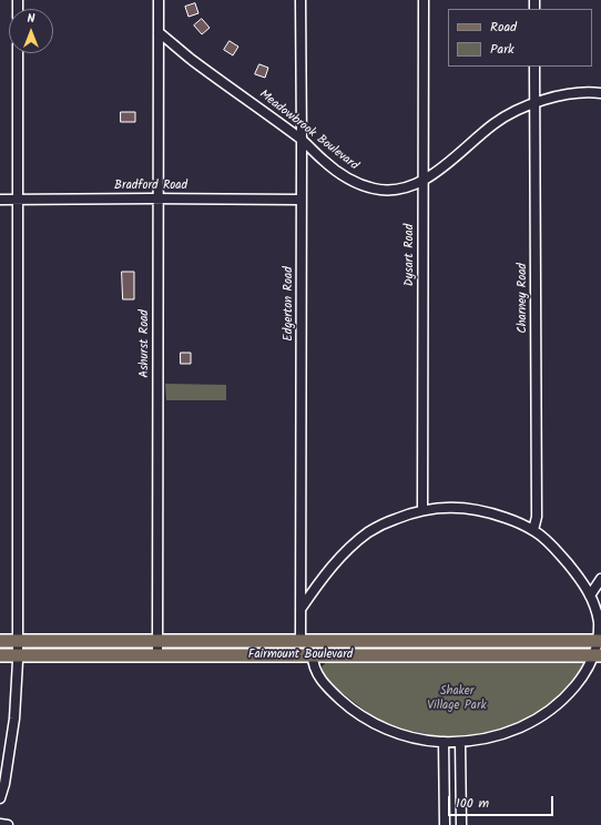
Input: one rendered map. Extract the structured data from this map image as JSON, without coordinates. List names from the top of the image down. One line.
{"streets":{"main road":["Fairmount Boulevard"],"street":["Meadowbrook Boulevard","Bradford Road","Dysart Road","Charney Road","Edgerton Road","Ashurst Road"]},"crossings":[["Meadowbrook Boulevard","Dysart Road"],["Meadowbrook Boulevard","Charney Road"],["Meadowbrook Boulevard","Edgerton Road"],["Meadowbrook Boulevard","Ashurst Road"],["Bradford Road","Edgerton Road"],["Bradford Road","Ashurst Road"],["Edgerton Road","Fairmount Boulevard"],["Ashurst Road","Fairmount Boulevard"]],"parks":["Shaker Village Park"],"legend":["Road","Park"],"scale_bar":"100 m","north":"top"}
